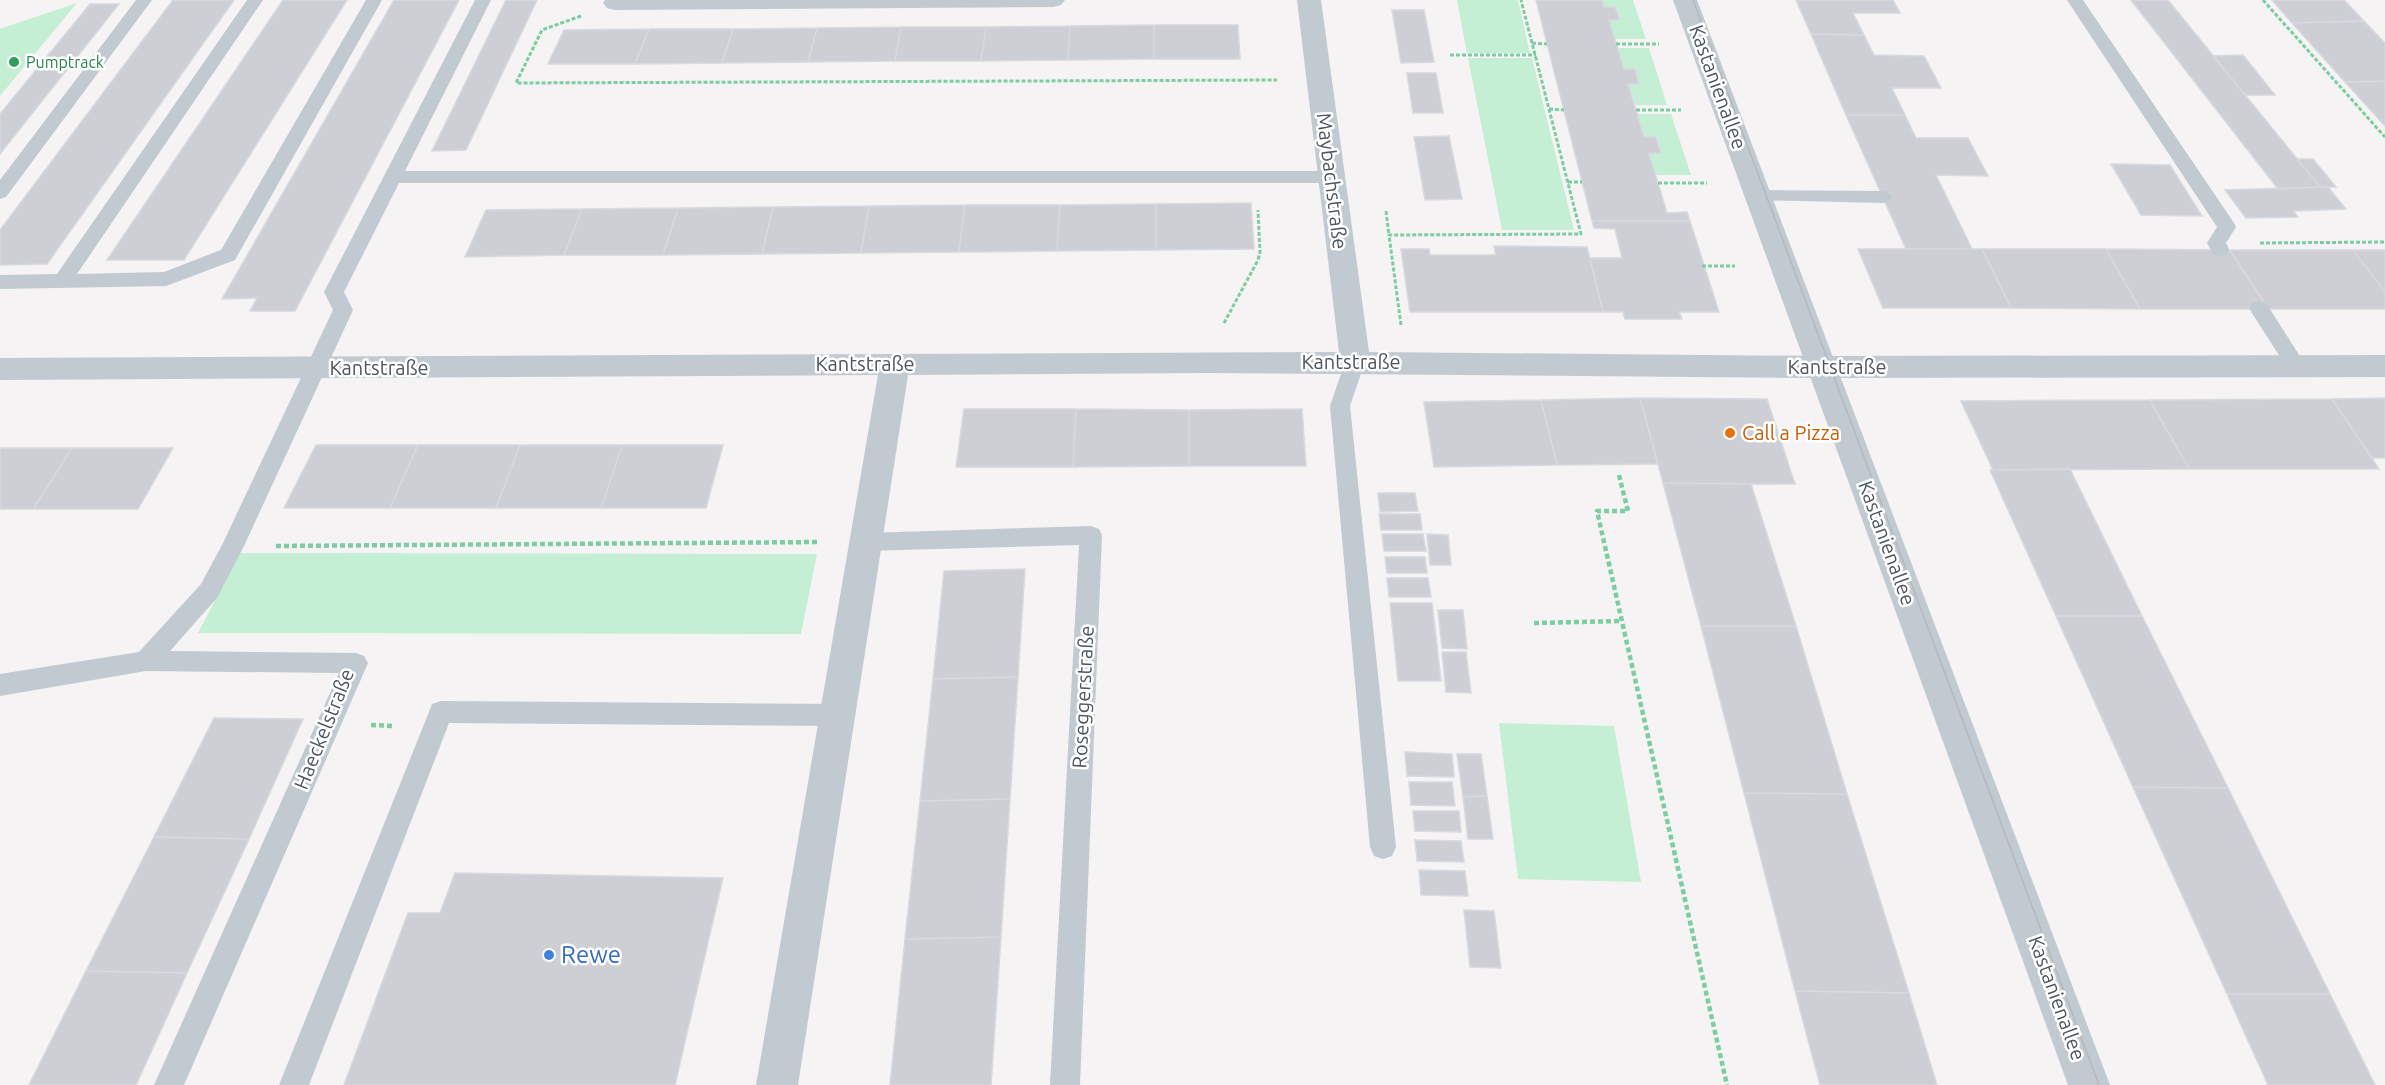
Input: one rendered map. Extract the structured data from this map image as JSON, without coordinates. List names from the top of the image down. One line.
{"streets":{"street":["Kastanienallee","Maybachstraße","Kantstraße"],"lane":["Roseggerstraße","Haeckelstraße"]},"crossings":[["Kastanienallee","Kantstraße"],["Maybachstraße","Kantstraße"],["Kantstraße","Haeckelstraße"]],"places":["Pumptrack","Call a Pizza","Rewe"]}
